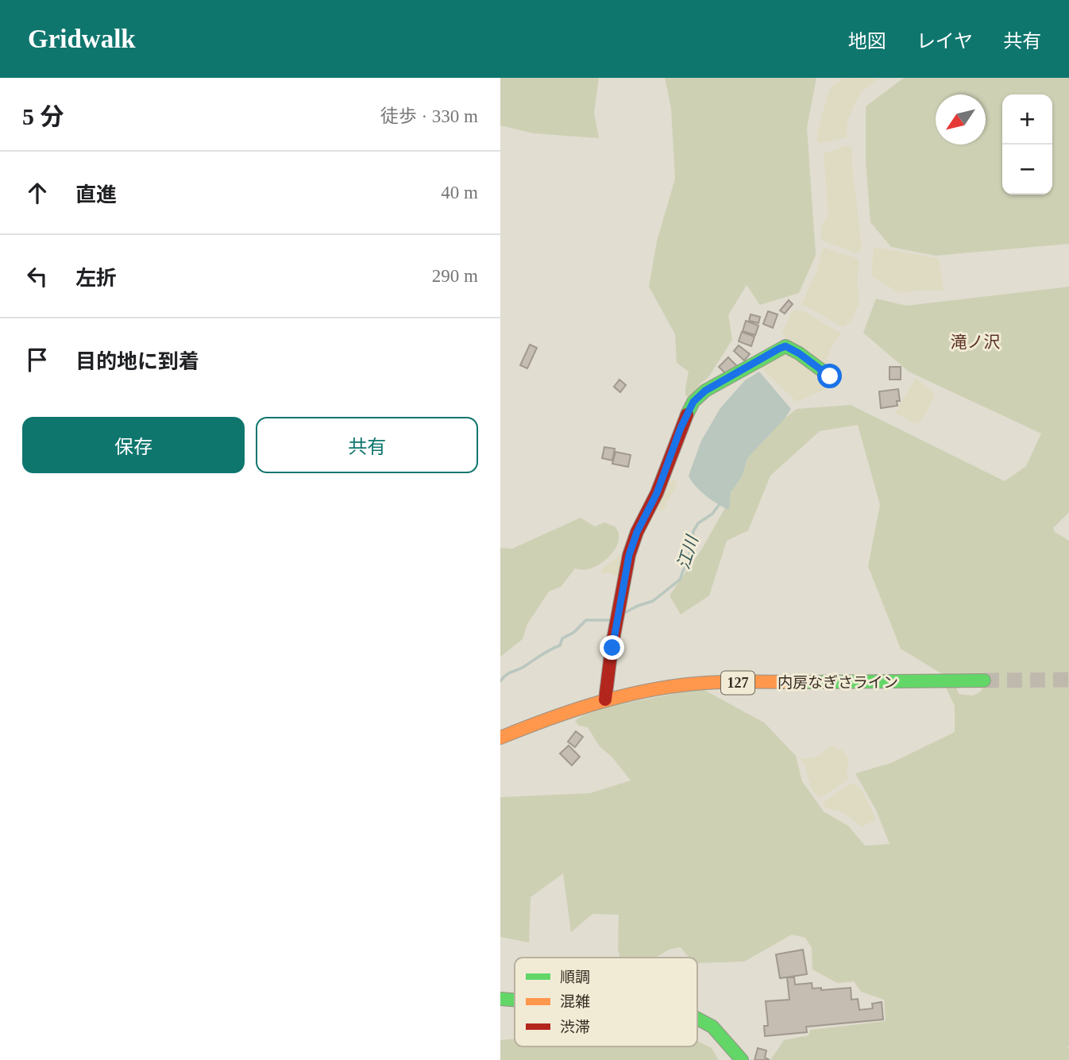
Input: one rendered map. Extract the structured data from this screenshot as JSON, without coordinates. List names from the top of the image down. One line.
{"streets":{"main road":["内房なぎさライン","127"]},"districts":["滝ノ沢"],"water":["江川"],"legend":["順調","混雑","渋滞"],"north":"bottom left","page":{"header":"Gridwalk","nav":["地図","レイヤ","共有"],"heading":["5 分","徒歩 · 330 m"],"map_buttons":["+","−"],"list":[["直進","40 m"],["左折","290 m"],"目的地に到着"],"buttons":["保存","共有"]}}
